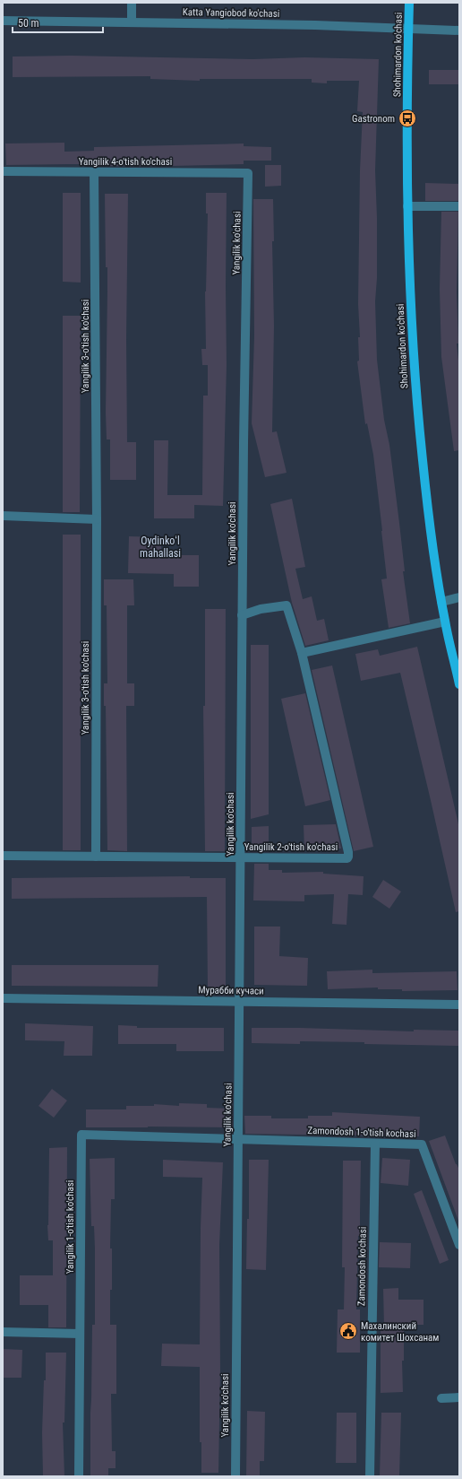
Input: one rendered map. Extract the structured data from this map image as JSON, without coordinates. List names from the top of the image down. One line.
{"streets":{"main road":["Shohimardon ko'chasi"],"street":["Katta Yangiobod ko'chasi","Yangilik 4-o'tish ko'chasi","Yangilik ko'chasi","Yangilik 3-o'tish ko'chasi","Yangilik 2-o'tish ko'chasi","Мурабби кучаси","Zamondosh 1-o'tish kochasi","Yangilik 1-o'tish ko'chasi","Zamondosh ko'chasi"]},"crossings":[["Katta Yangiobod ko'chasi","Shohimardon ko'chasi"],["Yangilik 4-o'tish ko'chasi","Yangilik ko'chasi"],["Yangilik 4-o'tish ko'chasi","Yangilik 3-o'tish ko'chasi"],["Yangilik ko'chasi","Yangilik 2-o'tish ko'chasi"],["Yangilik ko'chasi","Мурабби кучаси"],["Yangilik ko'chasi","Zamondosh 1-o'tish kochasi"],["Yangilik ko'chasi","Yangilik 1-o'tish ko'chasi"],["Yangilik 3-o'tish ko'chasi","Yangilik 2-o'tish ko'chasi"],["Zamondosh 1-o'tish kochasi","Yangilik 1-o'tish ko'chasi"],["Zamondosh 1-o'tish kochasi","Zamondosh ko'chasi"]],"districts":["Oydinkoʻl mahallasi"],"places":{"bus stop":["Gastronom"],"public building":["Махалинский комитет Шохcанам"]},"scale_bar":"50 m"}
